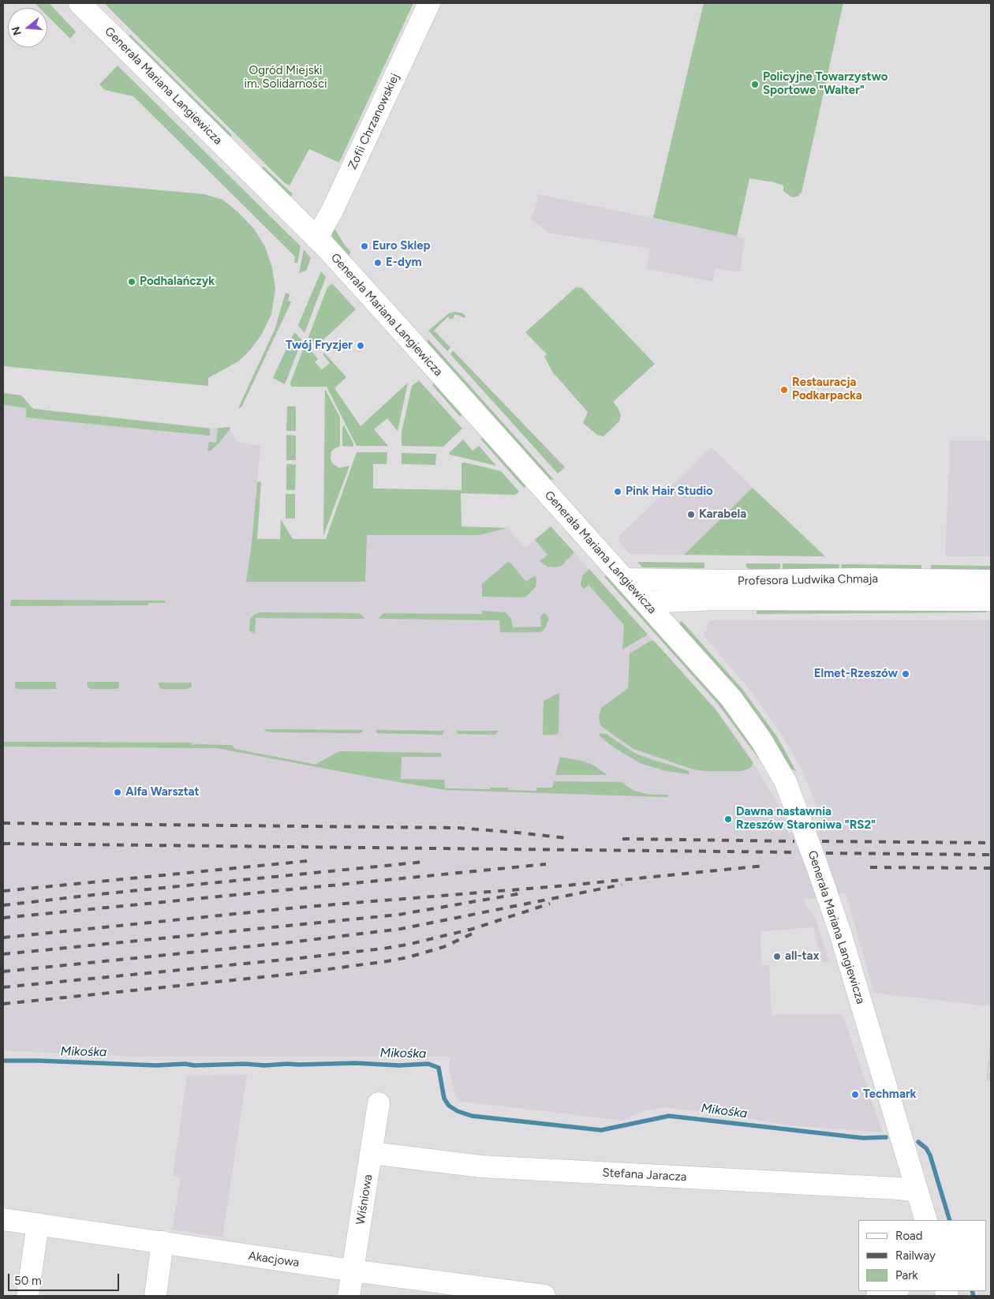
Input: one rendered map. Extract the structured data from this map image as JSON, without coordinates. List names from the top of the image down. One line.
{"streets":{"street":["Generała Mariana Langiewicza","Zofii Chrzanowskiej","Profesora Ludwika Chmaja","Stefana Jaracza","Wiśniowa","Akacjowa"]},"crossings":[["Generała Mariana Langiewicza","Zofii Chrzanowskiej"],["Generała Mariana Langiewicza","Profesora Ludwika Chmaja"],["Generała Mariana Langiewicza","Stefana Jaracza"],["Stefana Jaracza","Wiśniowa"],["Wiśniowa","Akacjowa"]],"water":["Mikośka"],"parks":["Ogród Miejski im. Solidarności"],"places":["Policyjne Towarzystwo Sportowe \"Walter\"","Euro Sklep","E-dym","Podhalańczyk","Twój Fryzjer","Restauracja Podkarpacka","Pink Hair Studio","Karabela","Elmet-Rzeszów","Alfa Warsztat","Dawna nastawnia Rzeszów Staroniwa \"RS2\"","all-tax","Techmark"],"legend":["Road","Railway","Park"],"scale_bar":"50 m","north":"left"}
